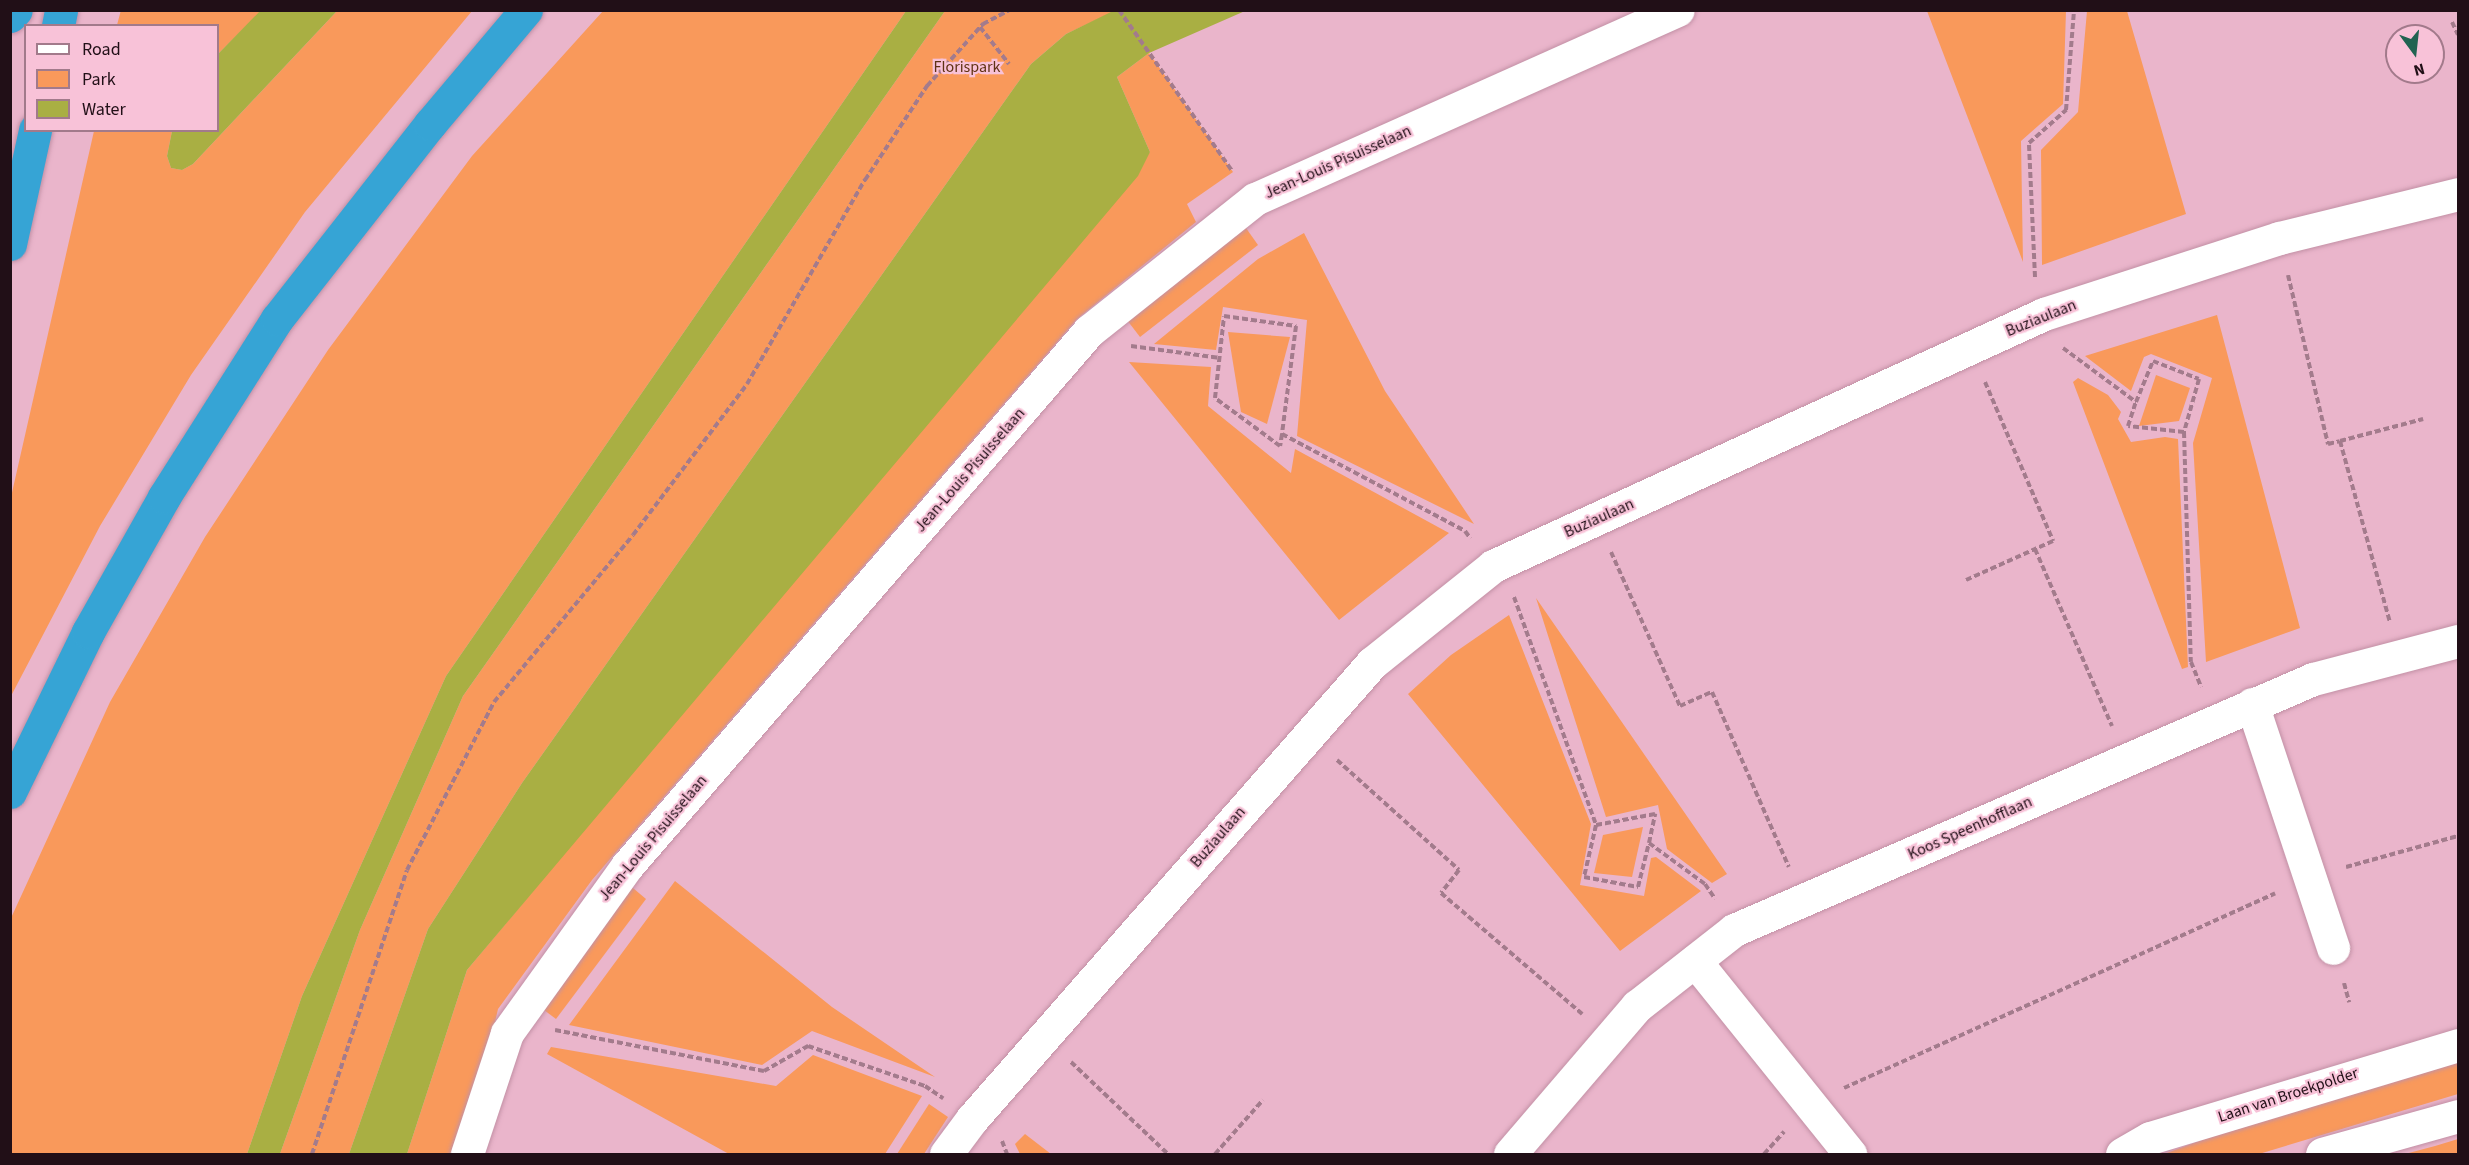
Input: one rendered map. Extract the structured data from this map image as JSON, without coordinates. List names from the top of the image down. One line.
{"streets":{"street":["Jean-Louis Pisuisselaan","Buziaulaan","Koos Speenhofflaan","Laan van Broekpolder"]},"parks":["Florispark"],"legend":["Road","Park","Water"],"north":"bottom"}
